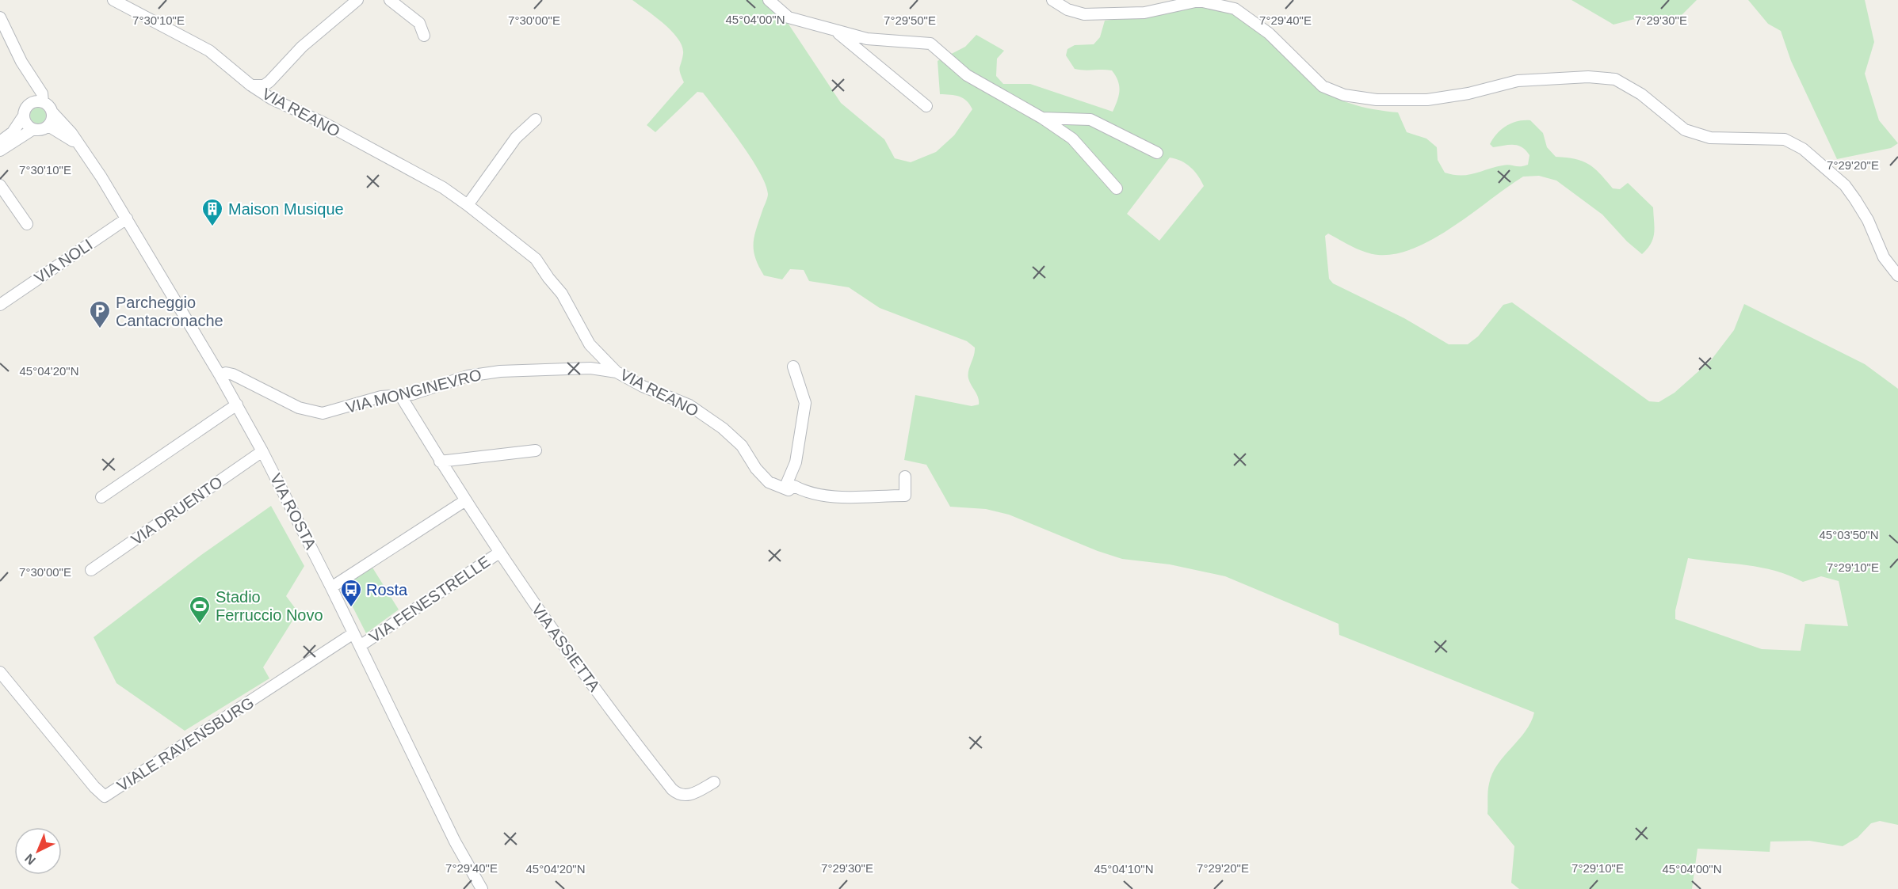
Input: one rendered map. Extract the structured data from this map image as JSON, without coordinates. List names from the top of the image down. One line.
{"streets":{"street":["VIA REANO","VIA NOLI","VIA MONGINEVRO","VIA DRUENTO","VIA ROSTA","VIA FENESTRELLE","VIA ASSIETTA","VIALE RAVENSBURG"]},"crossings":[["VIA REANO","VIA MONGINEVRO"],["VIA NOLI","VIA ROSTA"],["VIA MONGINEVRO","VIA ROSTA"],["VIA MONGINEVRO","VIA ASSIETTA"],["VIA DRUENTO","VIA ROSTA"],["VIA ROSTA","VIA FENESTRELLE"],["VIA ROSTA","VIALE RAVENSBURG"],["VIA FENESTRELLE","VIA ASSIETTA"]],"places":{"building":["Maison Musique"],"parking":["Parcheggio Cantacronache"],"bus stop":["Rosta"],"sports":["Stadio Ferruccio Novo"]},"north":"bottom left","coordinates":["45°04'00\"N","7°30'10\"E","7°30'00\"E","7°29'50\"E","7°29'40\"E","7°29'30\"E","7°29'20\"E","45°04'20\"N","45°03'50\"N","7°29'10\"E","45°04'10\"N"]}
